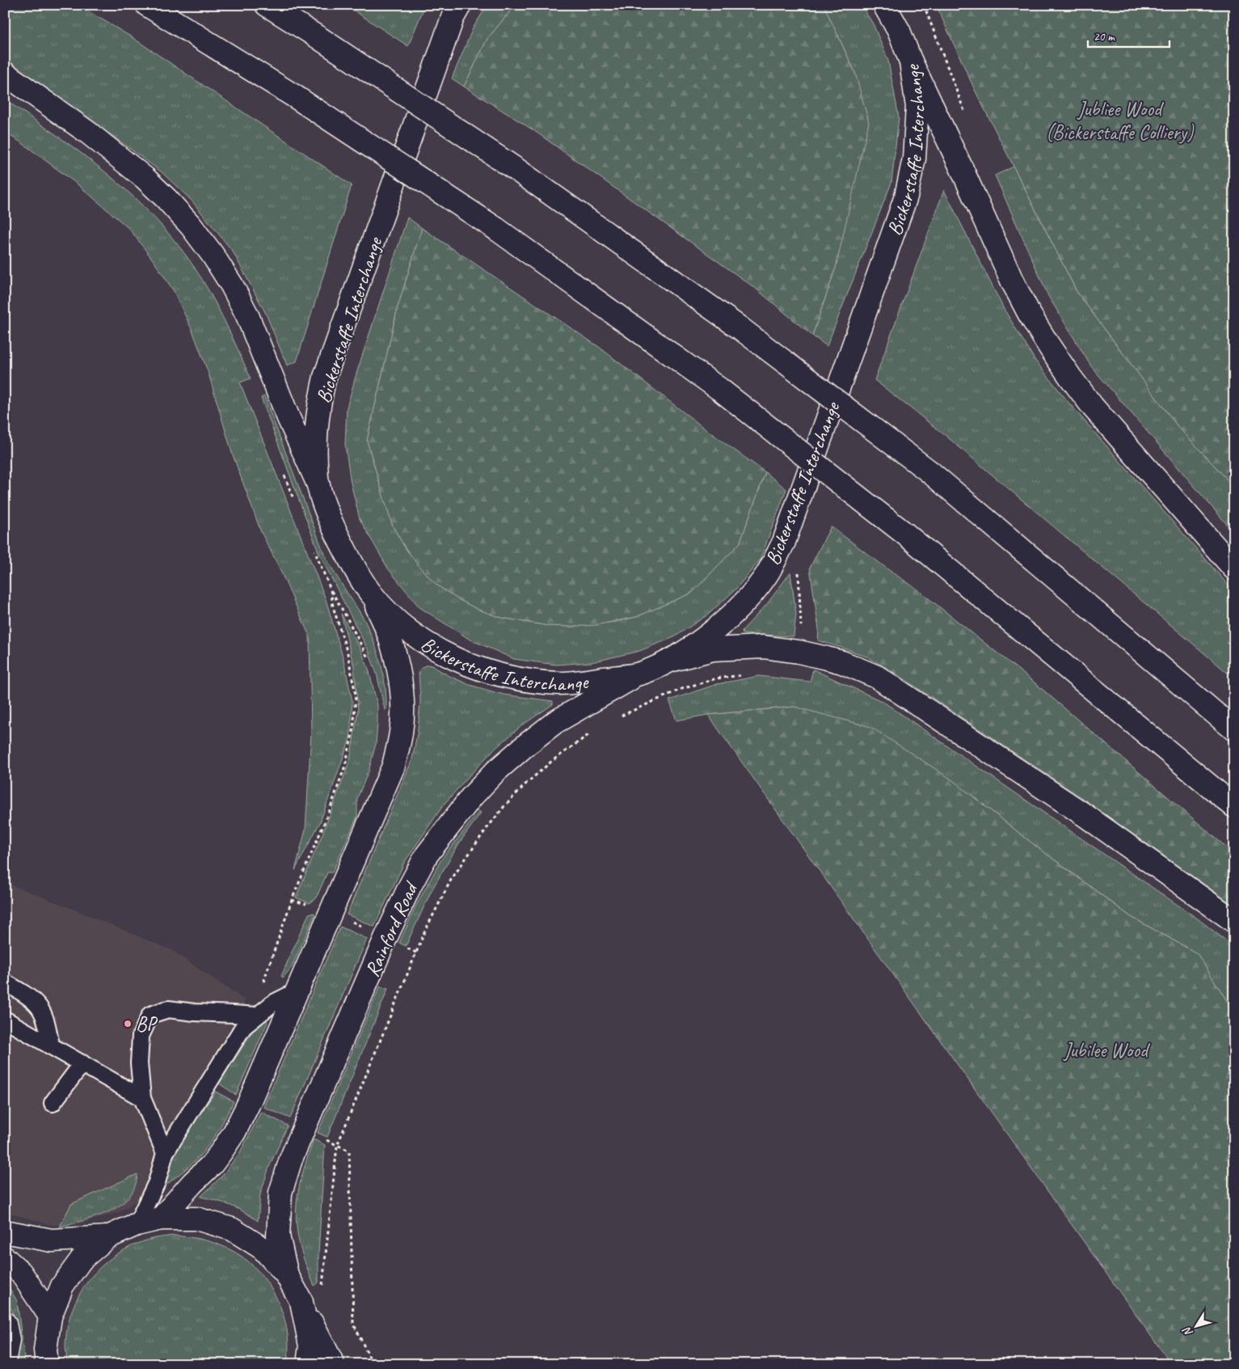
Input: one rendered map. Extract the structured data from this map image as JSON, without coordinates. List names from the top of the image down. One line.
{"streets":{"main road":["Bickerstaffe Interchange","Rainford Road"]},"crossings":[["Bickerstaffe Interchange","Rainford Road"]],"parks":["Jubliee Wood (Bickerstaffe Colliery)","Jubilee Wood"],"places":["BP"],"scale_bar":"20 m","north":"bottom left"}
